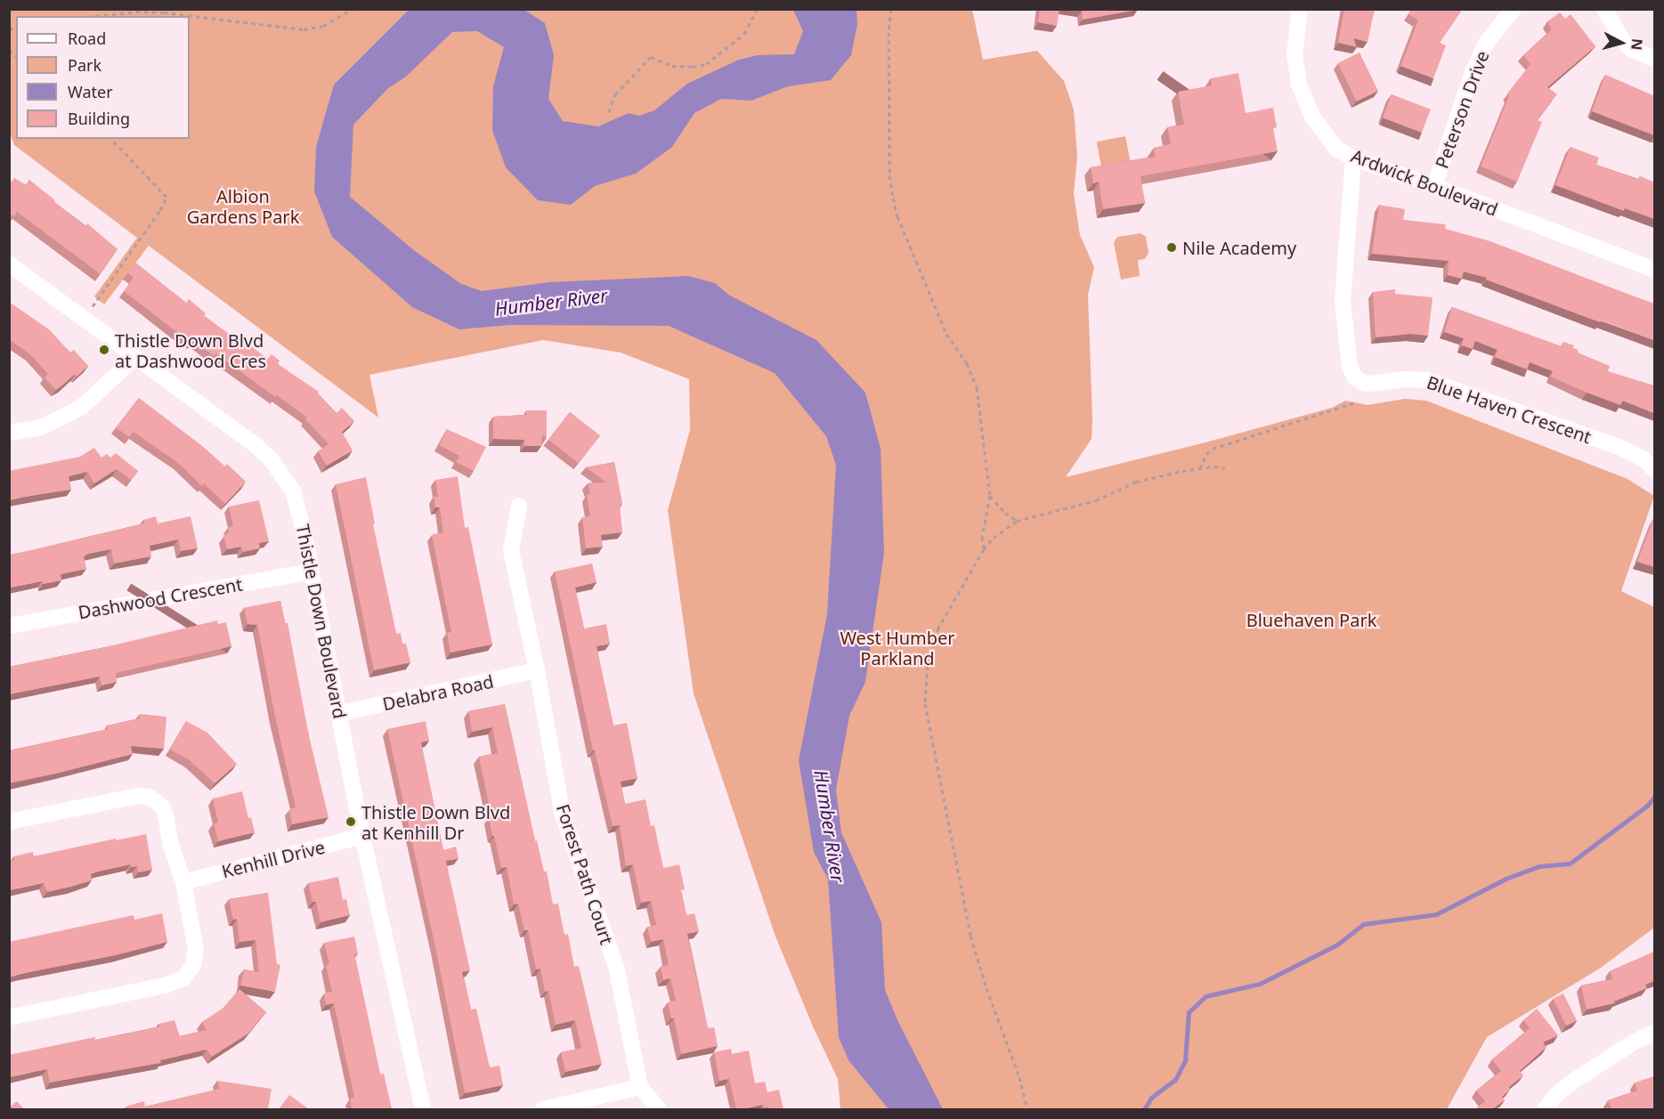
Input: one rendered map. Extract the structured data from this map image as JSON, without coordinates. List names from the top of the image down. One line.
{"streets":{"street":["Peterson Drive","Ardwick Boulevard","Blue Haven Crescent","Dashwood Crescent","Thistle Down Boulevard","Delabra Road","Kenhill Drive","Forest Path Court"]},"crossings":[["Peterson Drive","Ardwick Boulevard"],["Ardwick Boulevard","Blue Haven Crescent"],["Dashwood Crescent","Thistle Down Boulevard"],["Thistle Down Boulevard","Delabra Road"],["Thistle Down Boulevard","Kenhill Drive"],["Delabra Road","Forest Path Court"]],"water":["Humber River"],"parks":["Albion Gardens Park","Bluehaven Park","West Humber Parkland"],"places":["Nile Academy","Thistle Down Blvd at Dashwood Cres","Thistle Down Blvd at Kenhill Dr"],"legend":["Road","Park","Water","Building"],"north":"right"}
